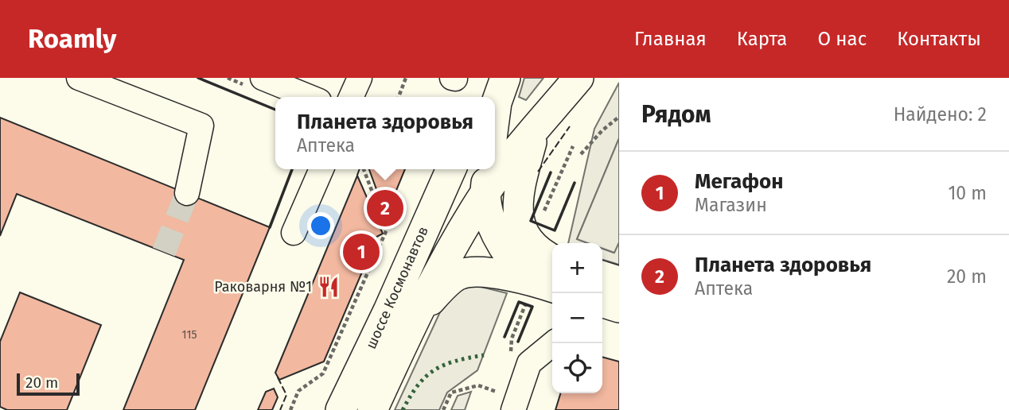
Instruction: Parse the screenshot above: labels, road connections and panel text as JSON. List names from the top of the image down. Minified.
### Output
{"streets":{"main road":["шоссе Космонавтов"]},"places":{"restaurant":["Раковарня №1"]},"house_numbers":["115"],"scale_bar":"20 m","page":{"header":"Roamly","nav":["Главная","Карта","О нас","Контакты"],"heading":["Рядом","Найдено: 2"],"popup":["Планета здоровья","Аптека"],"list":[{"mark":"1","name":"Мегафон","note":"Магазин","value":"10 m"},{"mark":"2","name":"Планета здоровья","note":"Аптека","value":"20 m"}],"pins":["2","1"],"map_buttons":["+","−"],"scale":"20 m"}}
